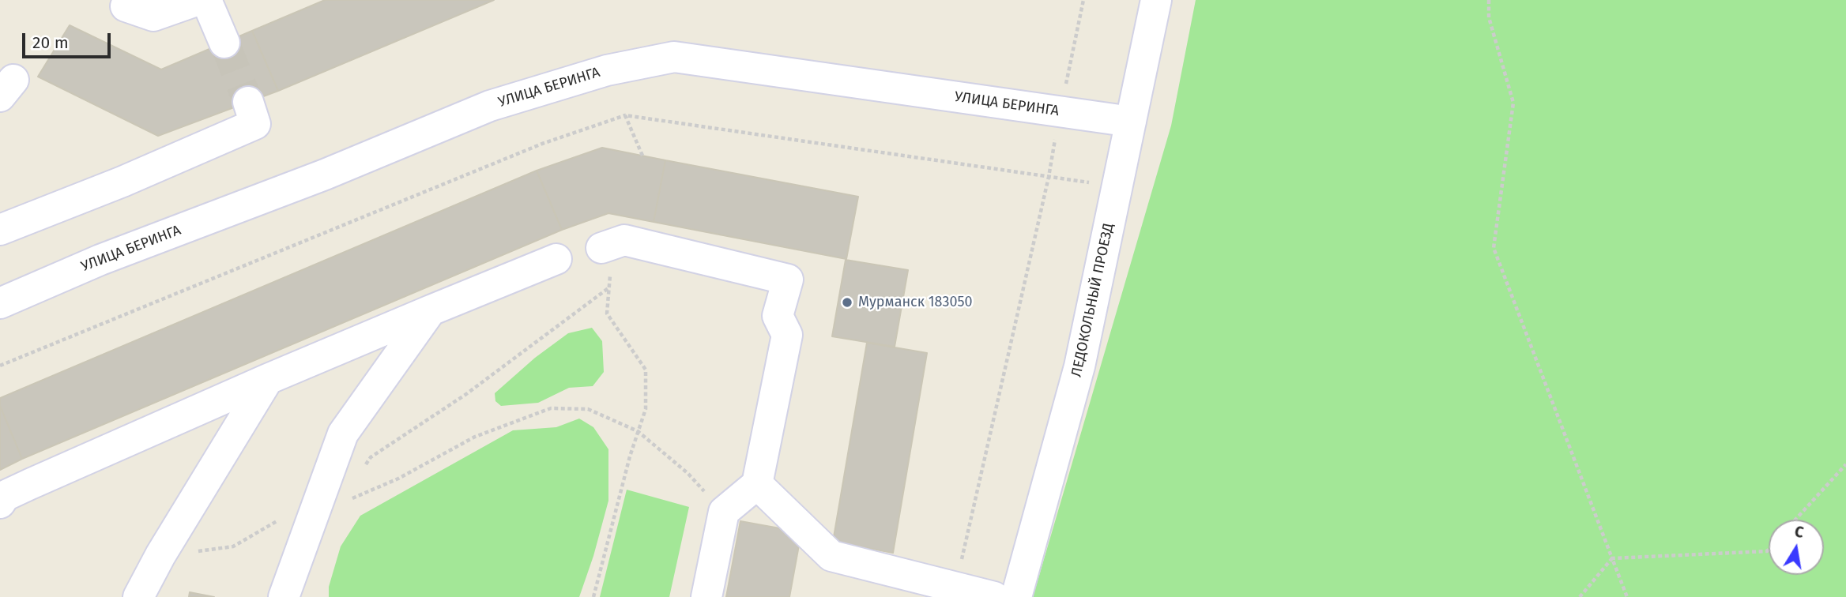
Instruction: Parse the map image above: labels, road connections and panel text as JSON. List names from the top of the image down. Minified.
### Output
{"streets":{"street":["УЛИЦА БЕРИНГА","ЛЕДОКОЛЬНЫЙ ПРОЕЗД"]},"crossings":[["УЛИЦА БЕРИНГА","ЛЕДОКОЛЬНЫЙ ПРОЕЗД"]],"places":["Мурманск 183050"],"scale_bar":"20 m","north":"top"}
